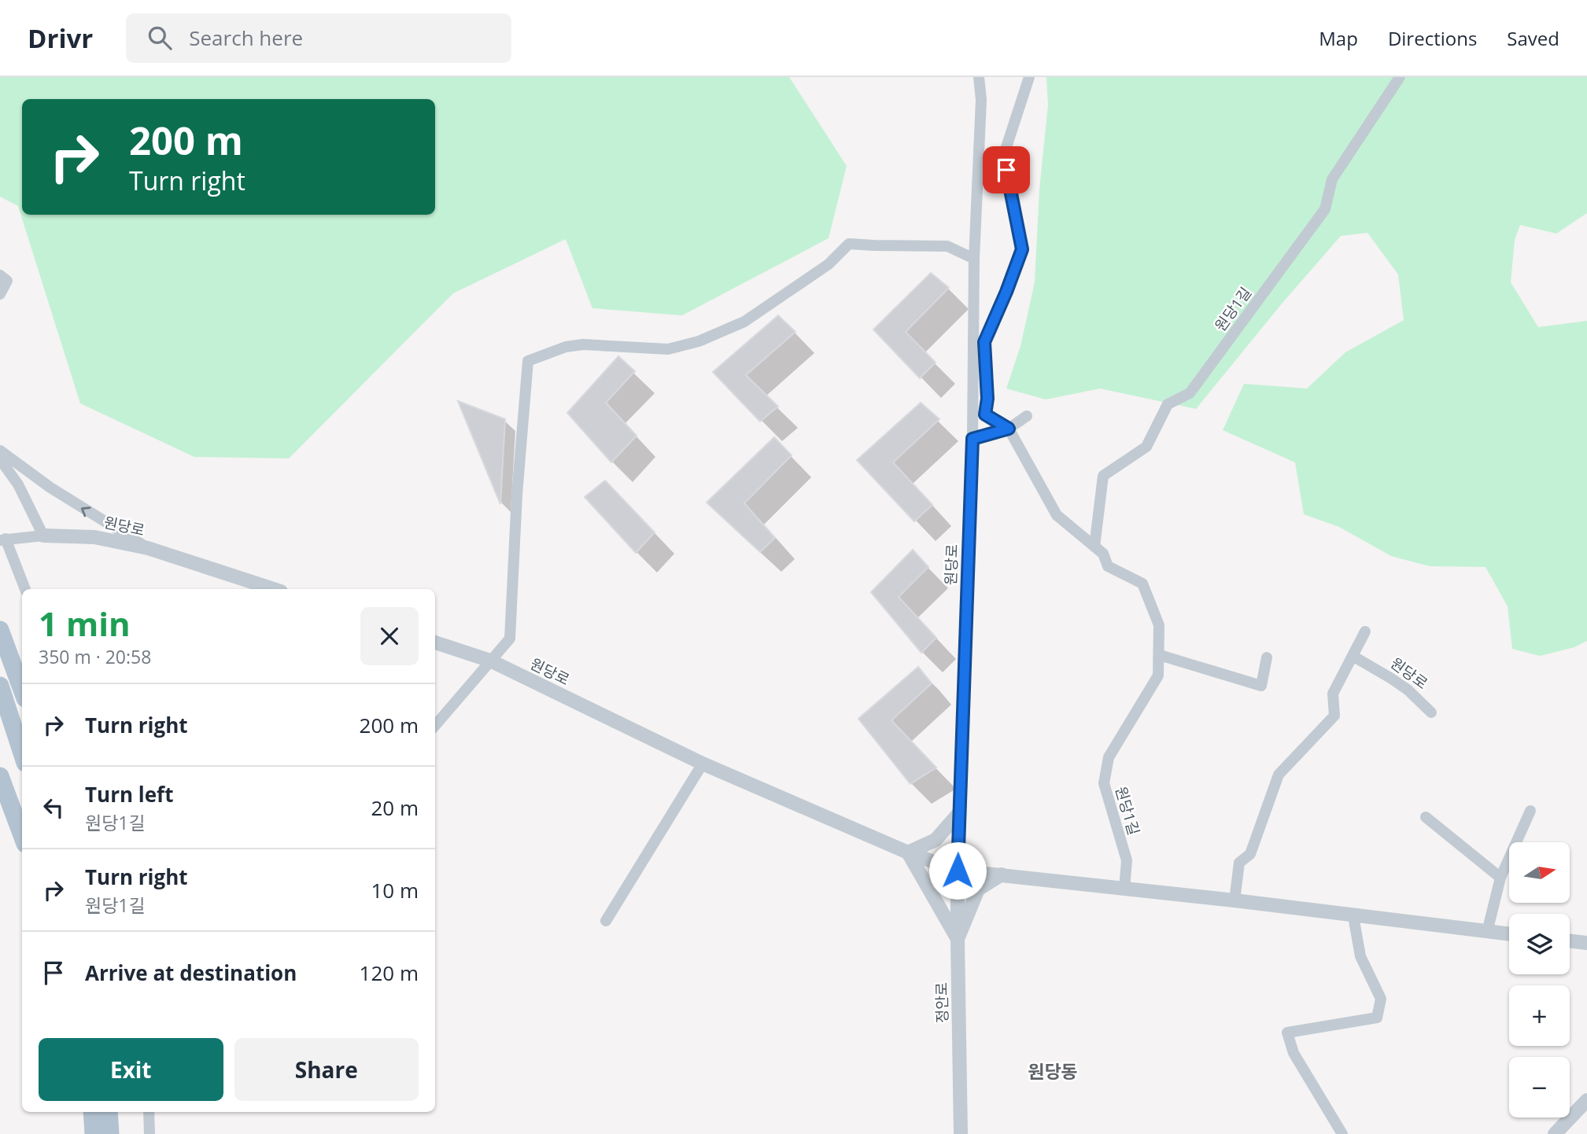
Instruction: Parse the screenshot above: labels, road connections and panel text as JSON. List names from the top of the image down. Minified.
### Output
{"streets":{"street":["원당1길","원당로","정안로"]},"crossings":[["원당1길","원당로"],["원당로","정안로"]],"districts":["원당동"],"north":"right","page":{"header":"Drivr","search":"Search here","nav":["Map","Directions","Saved"],"turn":["200 m","Turn right"],"heading":["1 min","350 m · 20:58"],"list":[{"name":"Turn right","value":"200 m"},{"name":"Turn left","note":"원당1길","value":"20 m"},{"name":"Turn right","note":"원당1길","value":"10 m"},{"name":"Arrive at destination","value":"120 m"}],"map_buttons":["+","−"],"buttons":["Exit","Share"]}}
